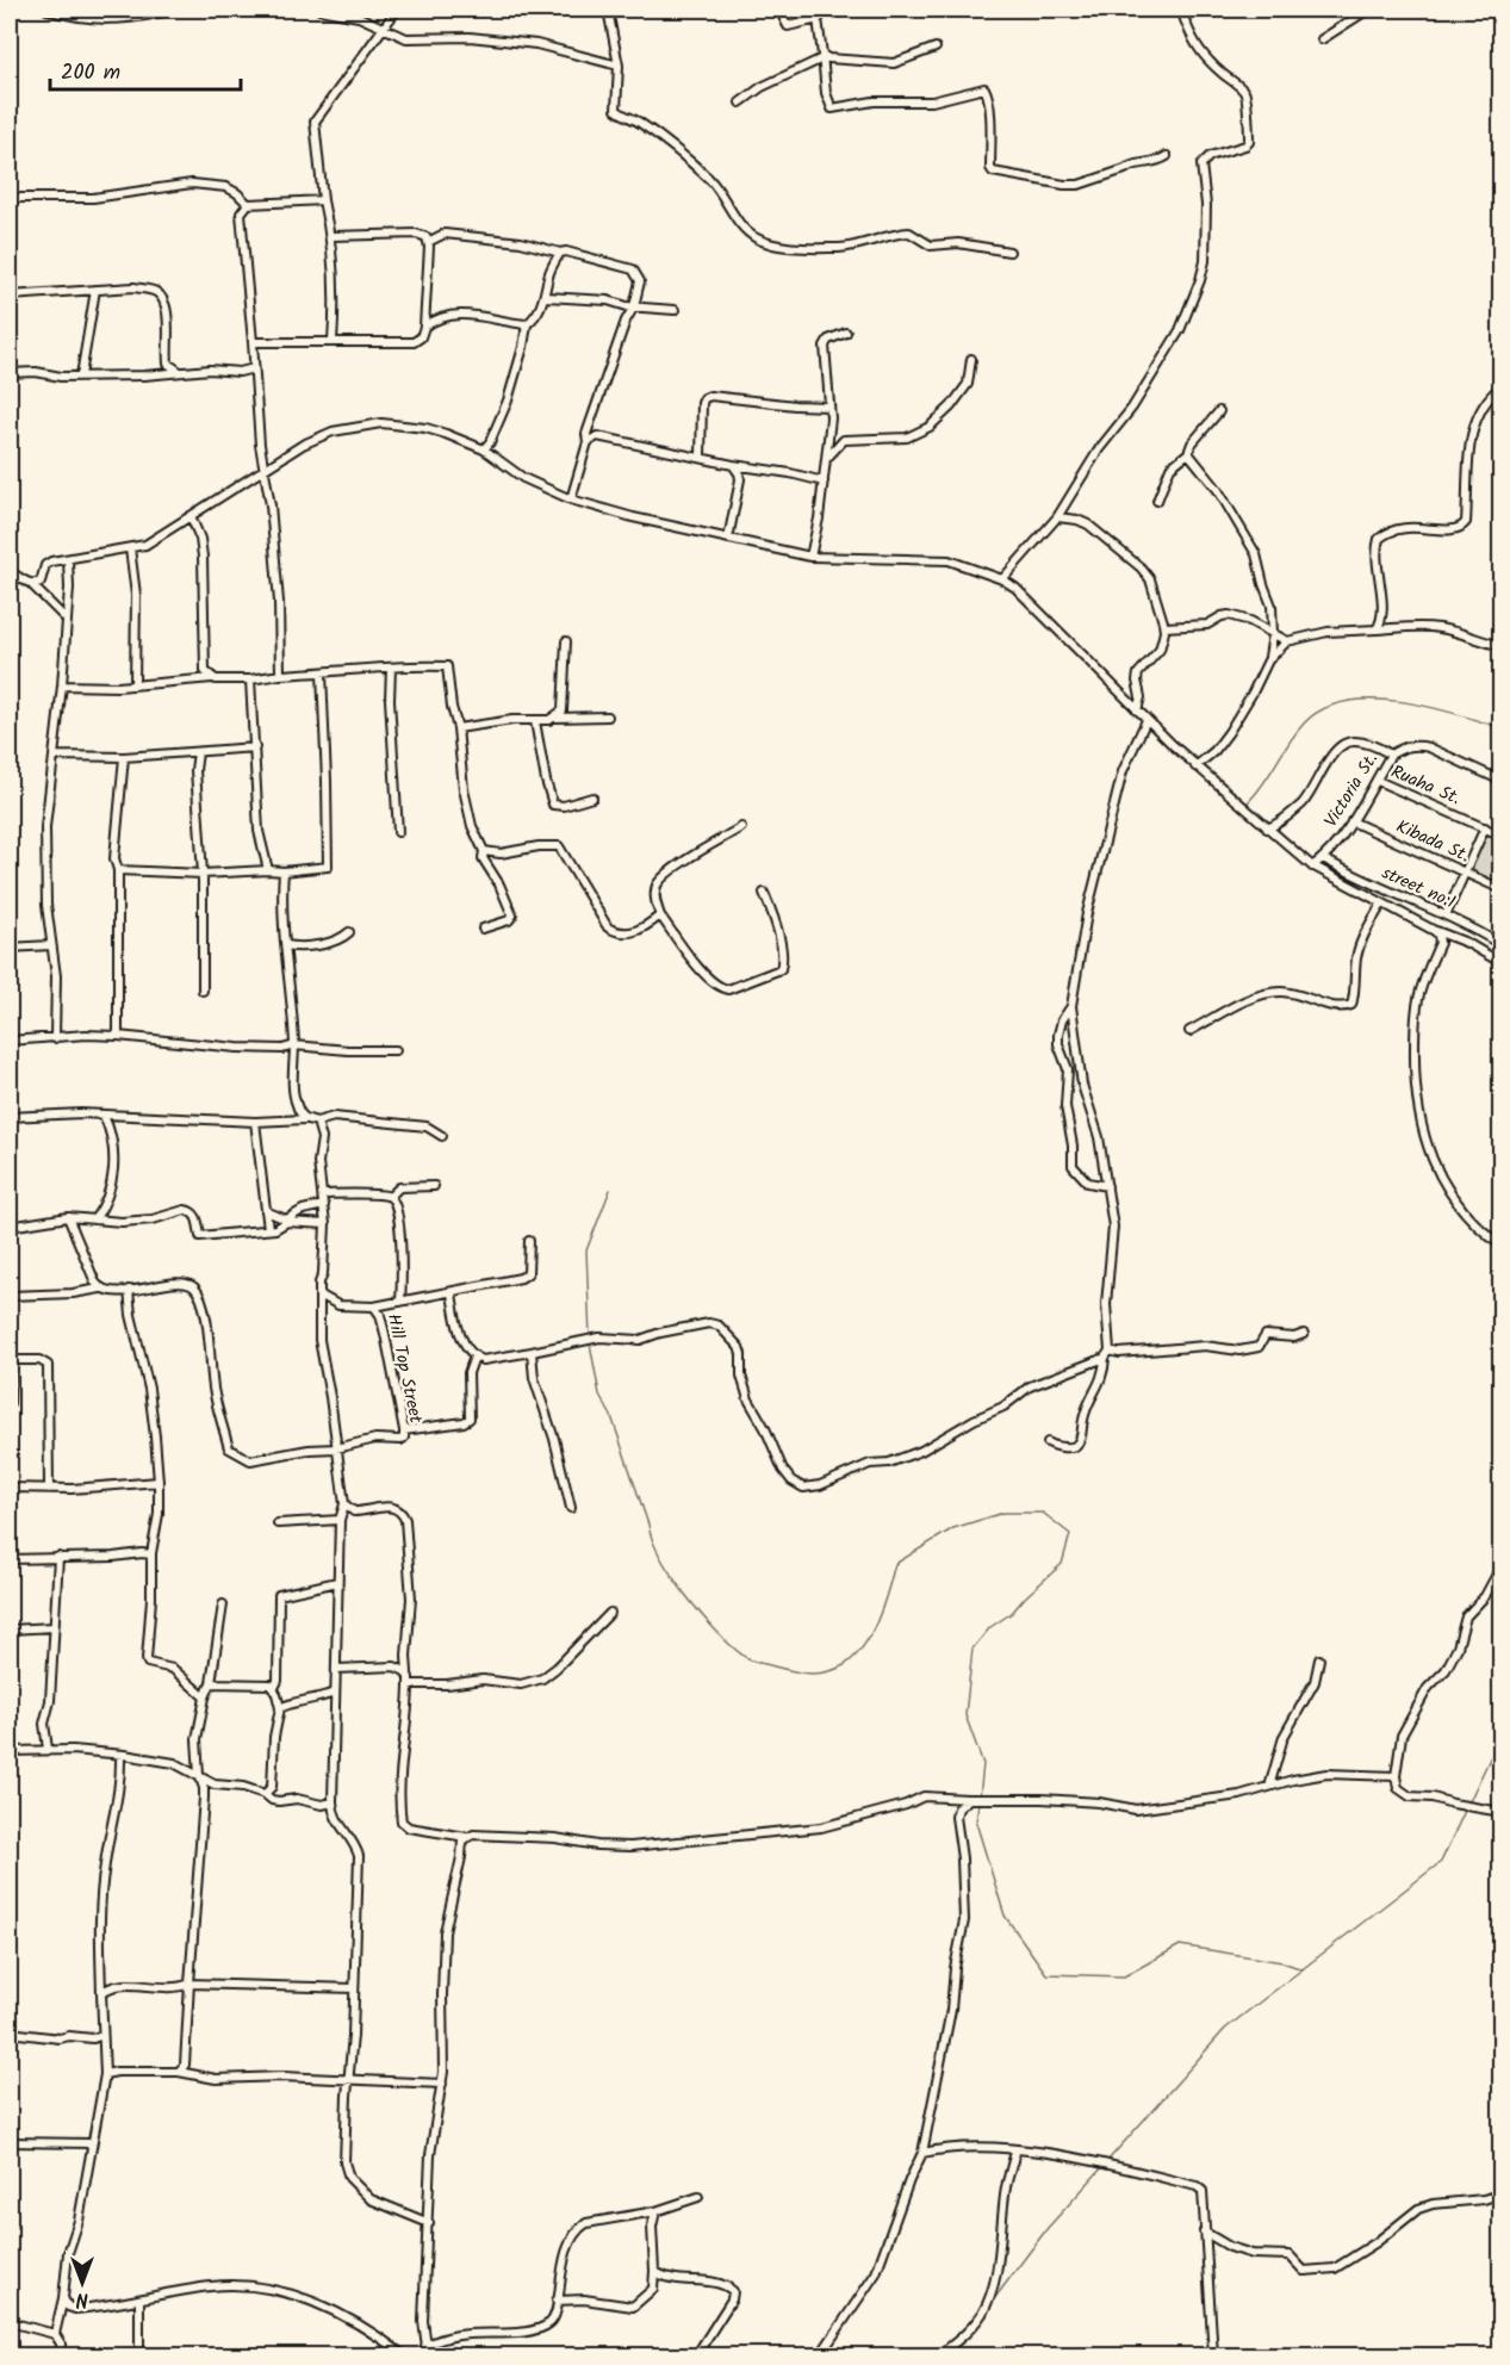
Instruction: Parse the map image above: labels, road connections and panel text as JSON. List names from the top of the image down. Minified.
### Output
{"streets":{"street":["Ruaha St.","Victoria St.","Kibada St.","street no:1","Hill Top Street"]},"crossings":[["Ruaha St.","Victoria St."],["Victoria St.","Kibada St."],["Victoria St.","street no:1"]],"scale_bar":"200 m","north":"bottom"}
